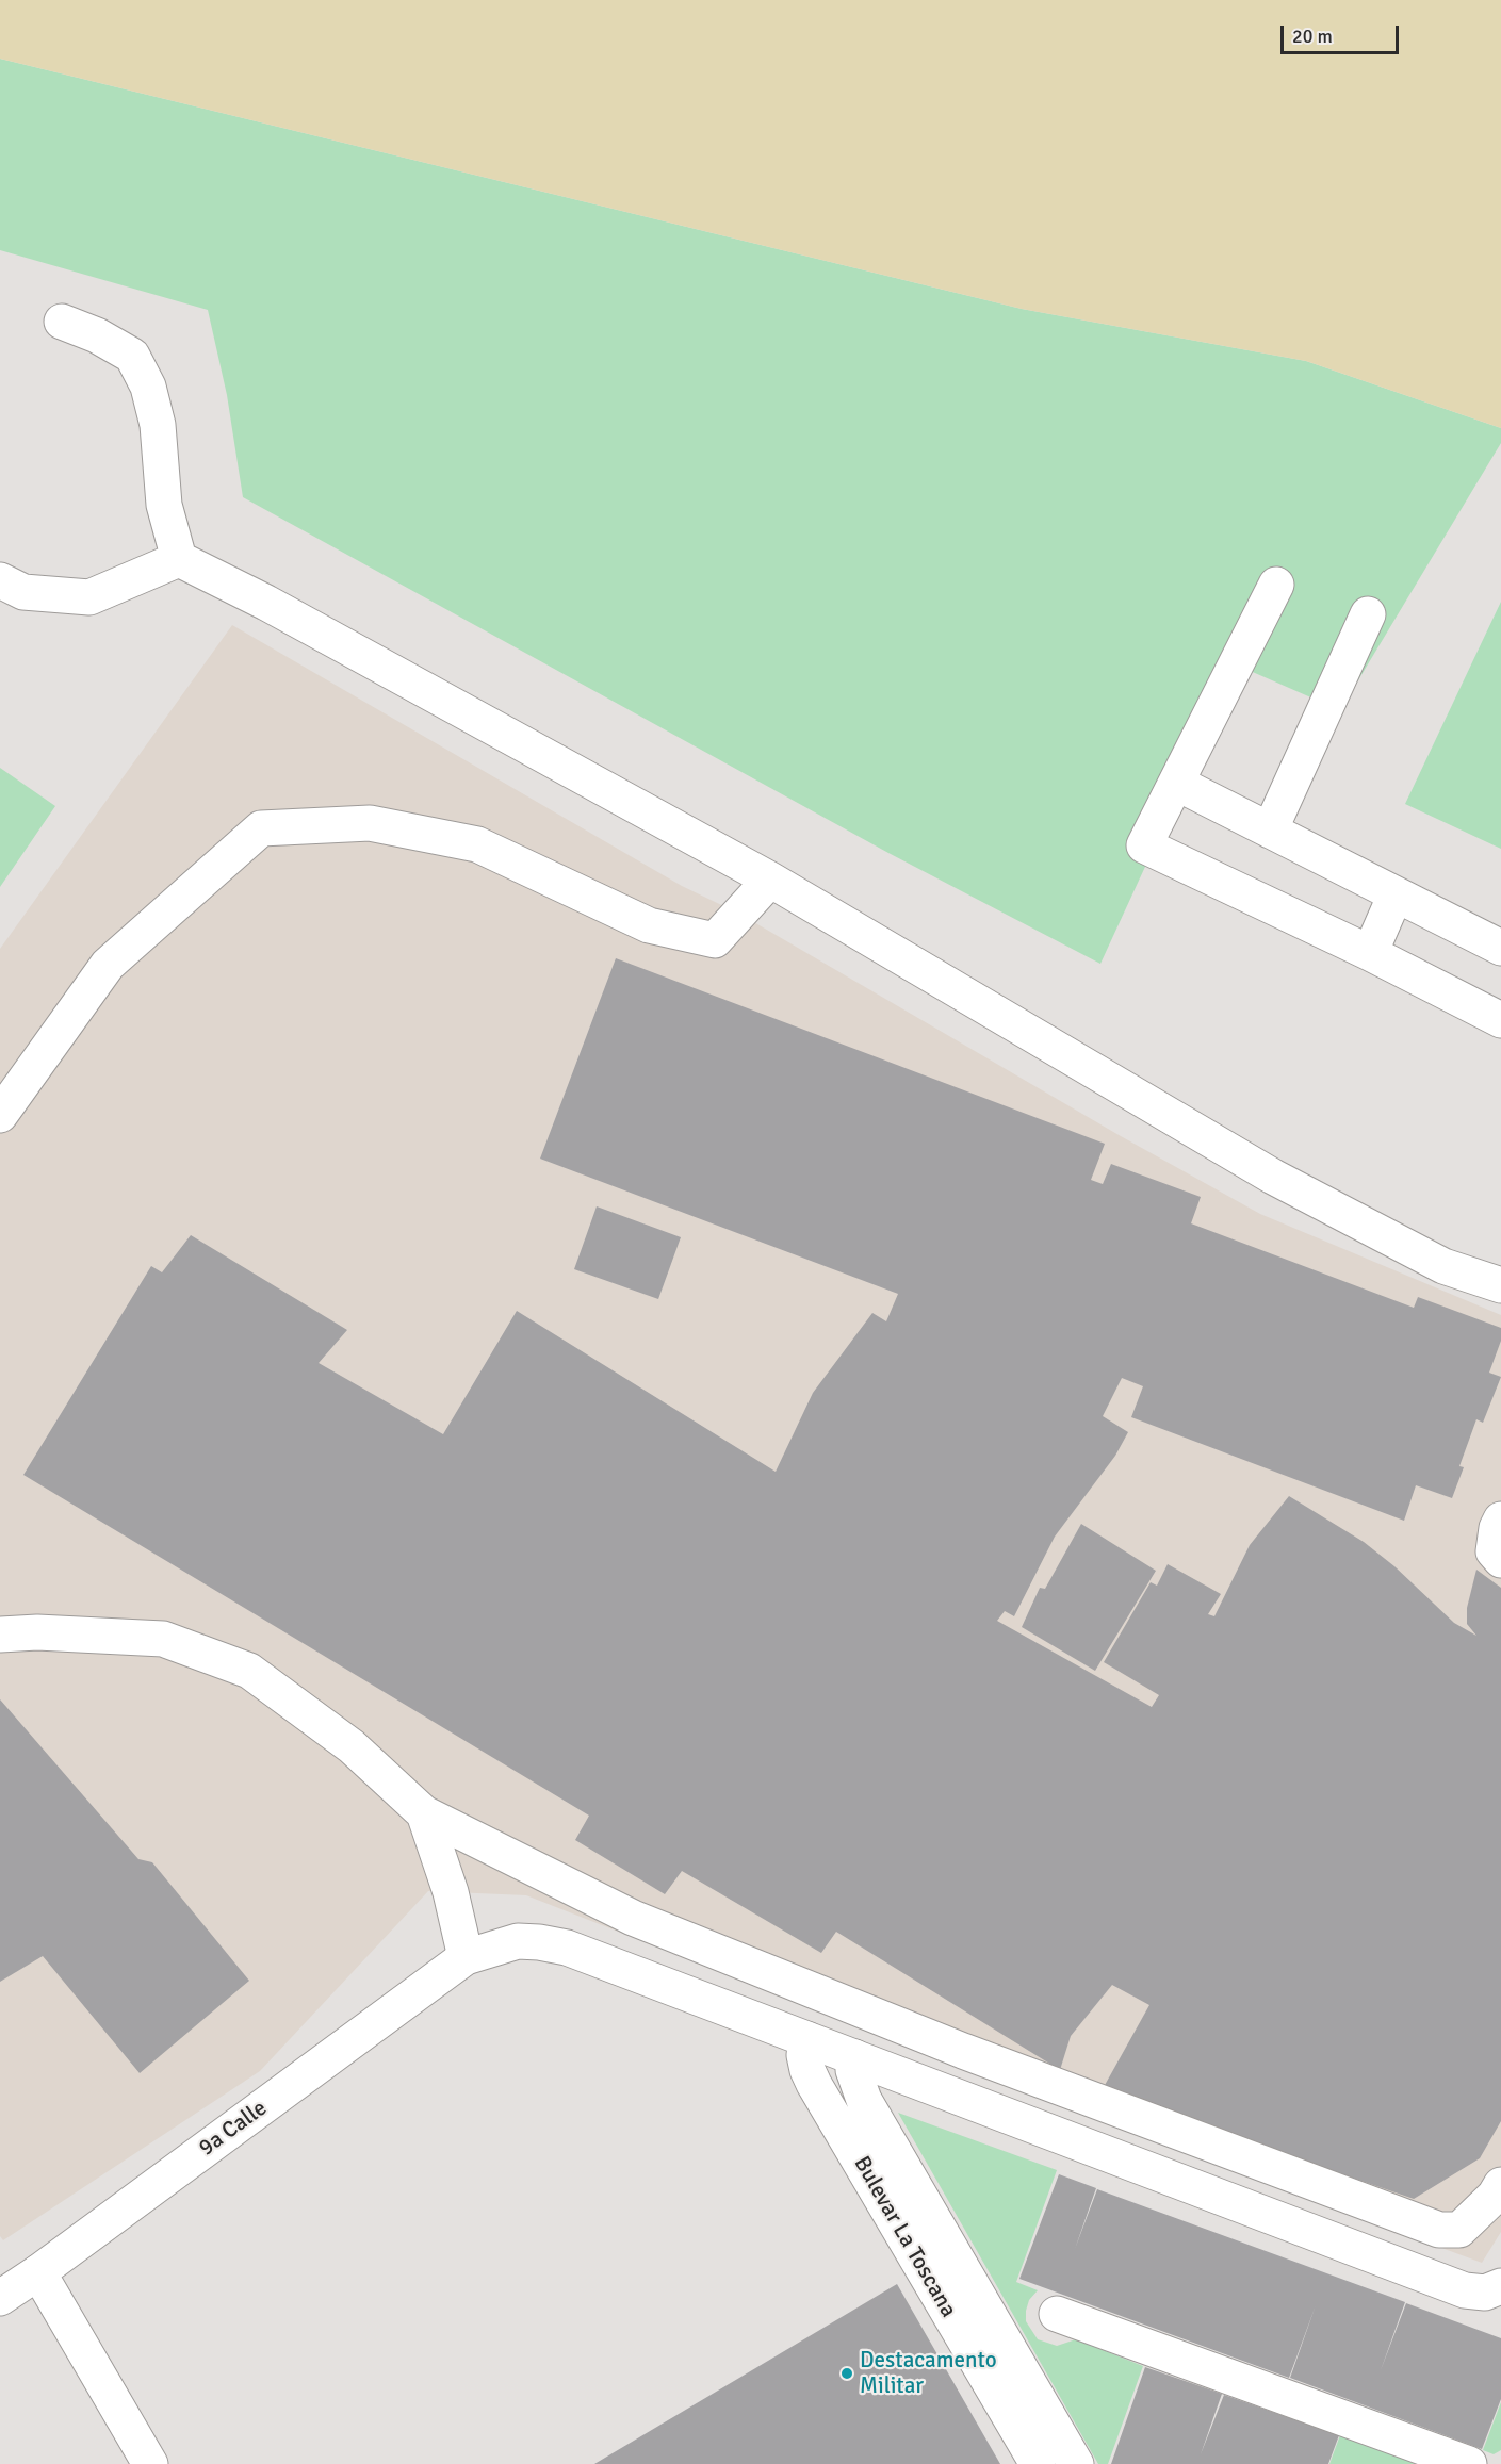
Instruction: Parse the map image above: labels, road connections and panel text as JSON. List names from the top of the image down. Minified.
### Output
{"streets":{"main road":["9a Calle","Bulevar La Toscana"]},"places":["Destacamento Militar"],"scale_bar":"20 m"}
